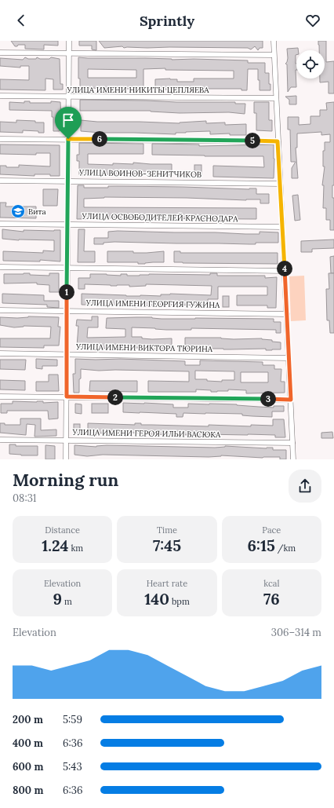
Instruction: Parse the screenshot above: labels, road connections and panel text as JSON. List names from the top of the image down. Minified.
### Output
{"streets":{"street":["УЛИЦА ИМЕНИ НИКИТЫ ЦЕПЛЯЕВА","УЛИЦА ВОИНОВ-ЗЕНИТЧИКОВ","УЛИЦА ОСВОБОДИТЕЛЕЙ КРАСНОДАРА","УЛИЦА ИМЕНИ ГЕОРГИЯ ГУЖИНА","УЛИЦА ИМЕНИ ВИКТОРА ТЮРИНА","УЛИЦА ИМЕНИ ГЕРОЯ ИЛЬИ ВАСЮКА"]},"places":{"school or university":["Вита"]},"page":{"header":"Sprintly","pins":["6","5","4","1","2","3"],"heading":["Morning run","08:31"],"stats":[["Distance","1.24 km"],["Time","7:45"],["Pace","6:15 /km"],["Elevation","9 m"],["Heart rate","140 bpm"],["kcal","76"]],"chart":["Elevation","306–314 m"],"list":[{"name":"200 m","note":"5:59"},{"name":"400 m","note":"6:36"},{"name":"600 m","note":"5:43"},{"name":"800 m","note":"6:36"}]}}
